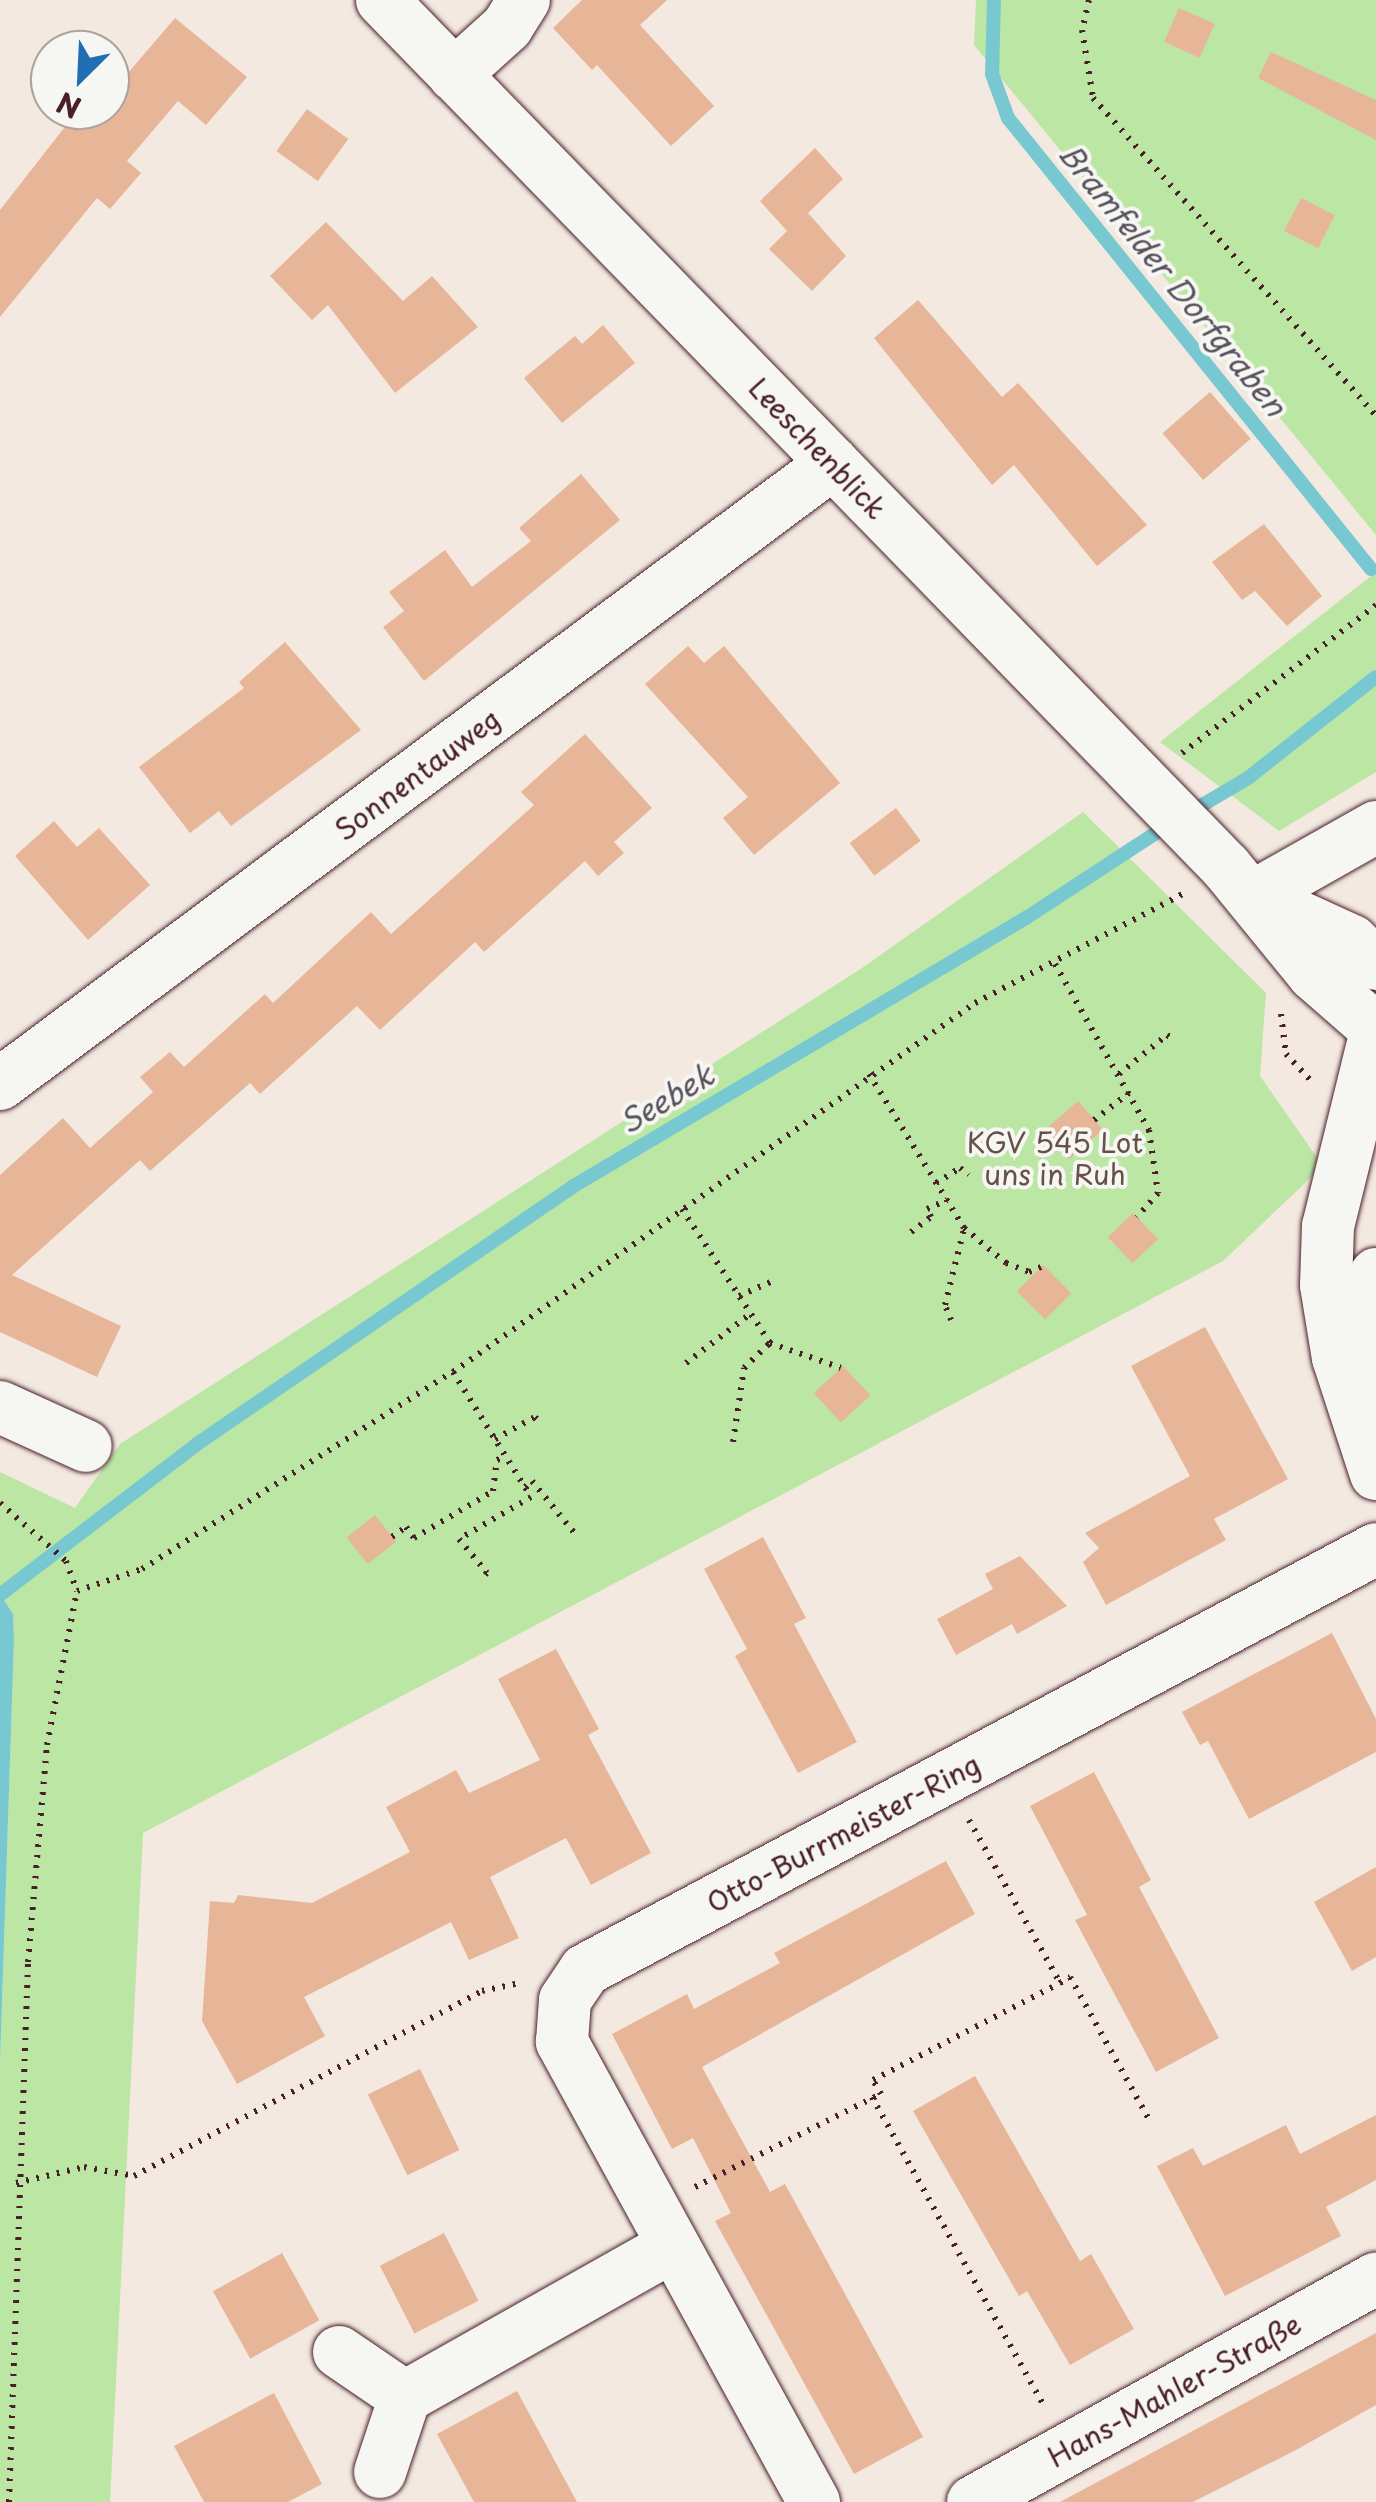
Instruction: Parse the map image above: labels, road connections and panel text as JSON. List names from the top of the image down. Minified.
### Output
{"streets":{"street":["Leeschenblick","Sonnentauweg","Otto-Burrmeister-Ring","Hans-Mahler-Straße"]},"crossings":[["Leeschenblick","Sonnentauweg"]],"water":["Bramfelder Dorfgraben","Seebek"],"parks":["KGV 545 Lot uns in Ruh"],"north":"bottom left"}
